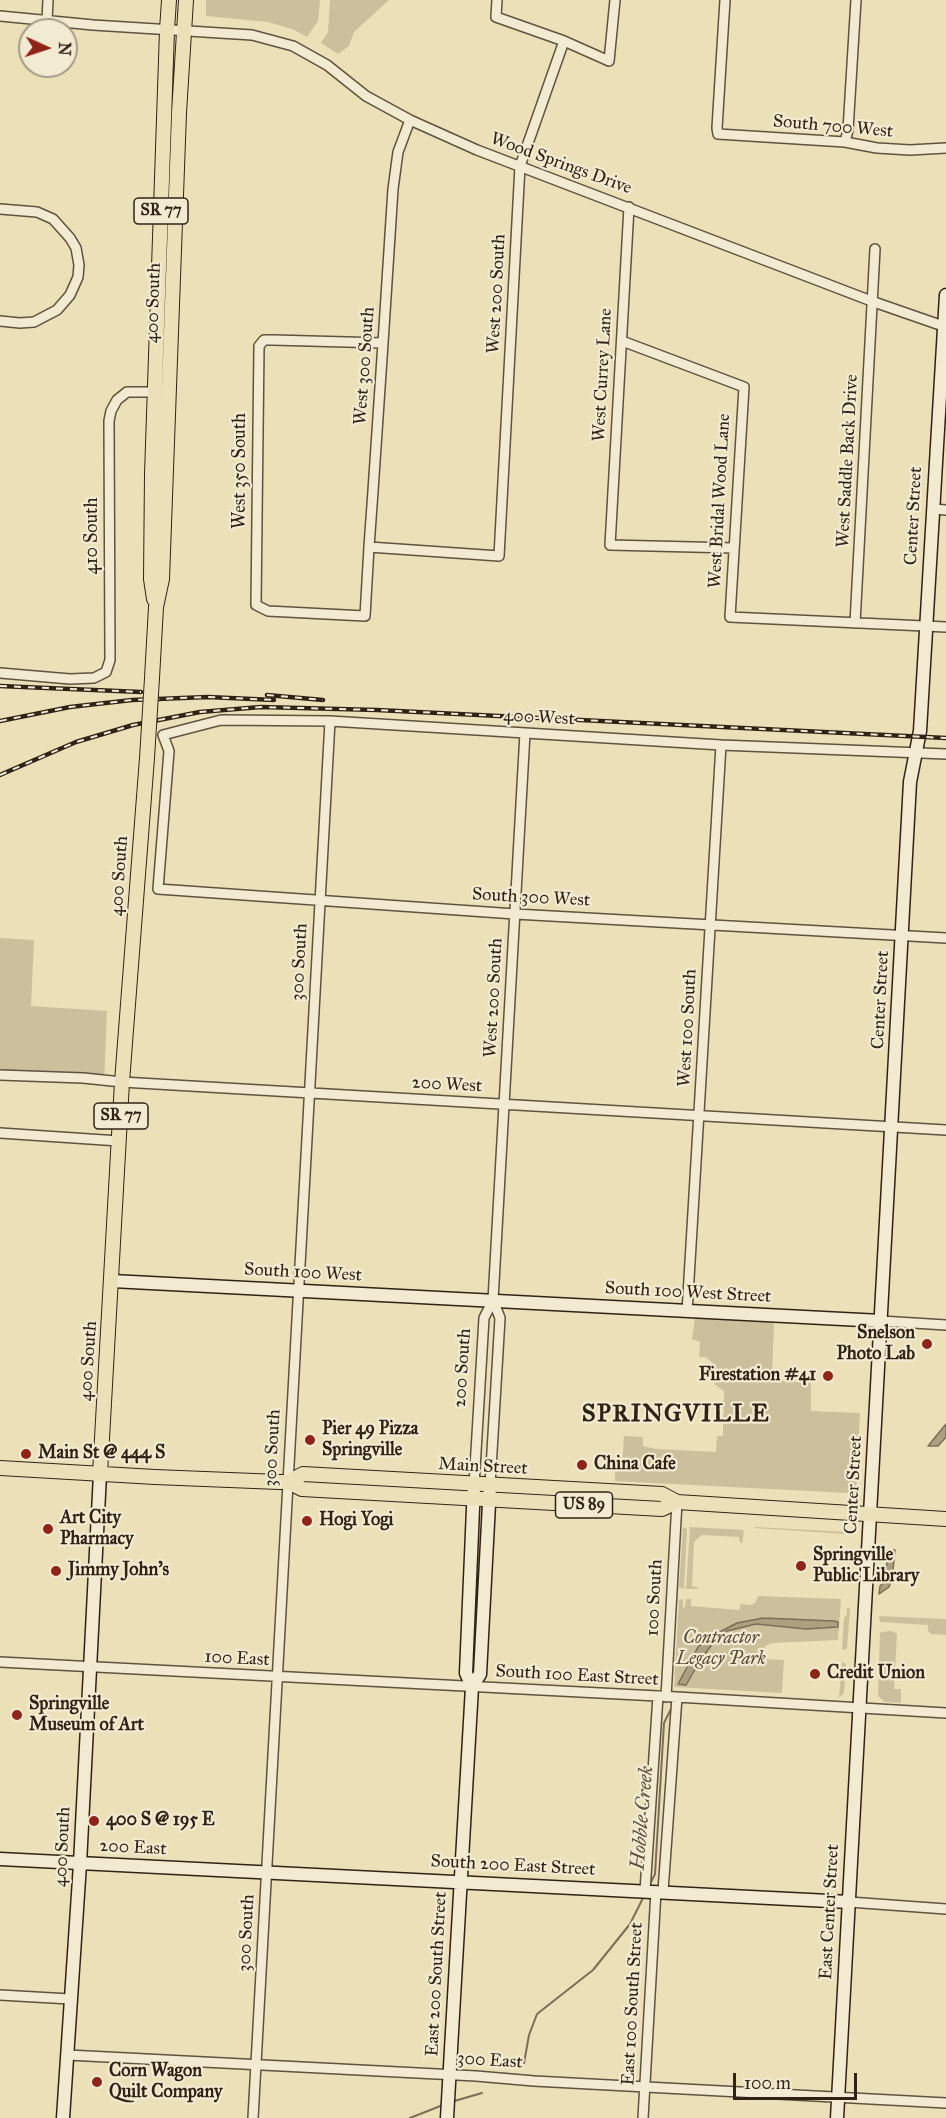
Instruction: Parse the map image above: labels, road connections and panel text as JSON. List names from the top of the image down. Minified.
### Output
{"streets":{"main road":["SR 77","400 South","Main Street","US 89"],"street":["South 700 West","Wood Springs Drive","West 200 South","West 300 South","West Currey Lane","West Saddle Back Drive","West 350 South","West Bridal Wood Lane","Center Street","410 South","400 West","South 300 West","300 South","West 100 South","200 West","South 100 West","South 100 West Street","200 South","100 South","100 East","South 100 East Street","200 East","South 200 East Street","East Center Street","East 200 South Street","East 100 South Street","300 East"]},"crossings":[["Wood Springs Drive","West 200 South"],["Wood Springs Drive","400 South"],["Wood Springs Drive","West 300 South"],["Wood Springs Drive","West Currey Lane"],["Wood Springs Drive","West Saddle Back Drive"],["Wood Springs Drive","Center Street"],["West 200 South","West 300 South"],["West 200 South","400 West"],["West 200 South","South 300 West"],["West 200 South","200 West"],["West 200 South","South 100 West"],["West 200 South","South 100 West Street"],["West 200 South","200 South"],["400 South","410 South"],["400 South","200 West"],["400 South","South 100 West"],["400 South","Main Street"],["400 South","100 East"],["400 South","200 East"],["400 South","300 East"],["West 300 South","West 350 South"],["West Currey Lane","West Bridal Wood Lane"],["West Saddle Back Drive","West Bridal Wood Lane"],["Center Street","400 West"],["Center Street","South 300 West"],["Center Street","200 West"],["Center Street","South 100 West Street"],["Center Street","Main Street"],["Center Street","South 100 East Street"],["Center Street","East Center Street"],["400 West","South 300 West"],["400 West","300 South"],["400 West","West 100 South"],["South 300 West","300 South"],["South 300 West","West 100 South"],["300 South","200 West"],["300 South","South 100 West"],["300 South","Main Street"],["300 South","100 East"],["300 South","South 200 East Street"],["300 South","300 East"],["West 100 South","200 West"],["West 100 South","South 100 West Street"],["South 100 West","South 100 West Street"],["South 100 West","200 South"],["South 100 West Street","200 South"],["200 South","Main Street"],["200 South","100 East"],["200 South","South 100 East Street"],["200 South","East 200 South Street"],["Main Street","100 South"],["100 South","South 100 East Street"],["100 South","East 100 South Street"],["100 East","South 100 East Street"],["100 East","East 200 South Street"],["South 100 East Street","East Center Street"],["South 100 East Street","East 200 South Street"],["South 100 East Street","East 100 South Street"],["200 East","South 200 East Street"],["South 200 East Street","East Center Street"],["South 200 East Street","East 200 South Street"],["South 200 East Street","East 100 South Street"],["East Center Street","300 East"],["East 200 South Street","300 East"],["East 100 South Street","300 East"]],"districts":["SPRINGVILLE"],"water":["Hobble Creek"],"parks":["Contractor Legacy Park"],"places":["Snelson Photo Lab","Firestation #41","Pier 49 Pizza Springville","Main St @ 444 S","China Cafe","Hogi Yogi","Art City Pharmacy","Springville Public Library","Jimmy John's","Credit Union","Springville Museum of Art","400 S @ 195 E","Corn Wagon Quilt Company"],"scale_bar":"100 m","north":"right"}
